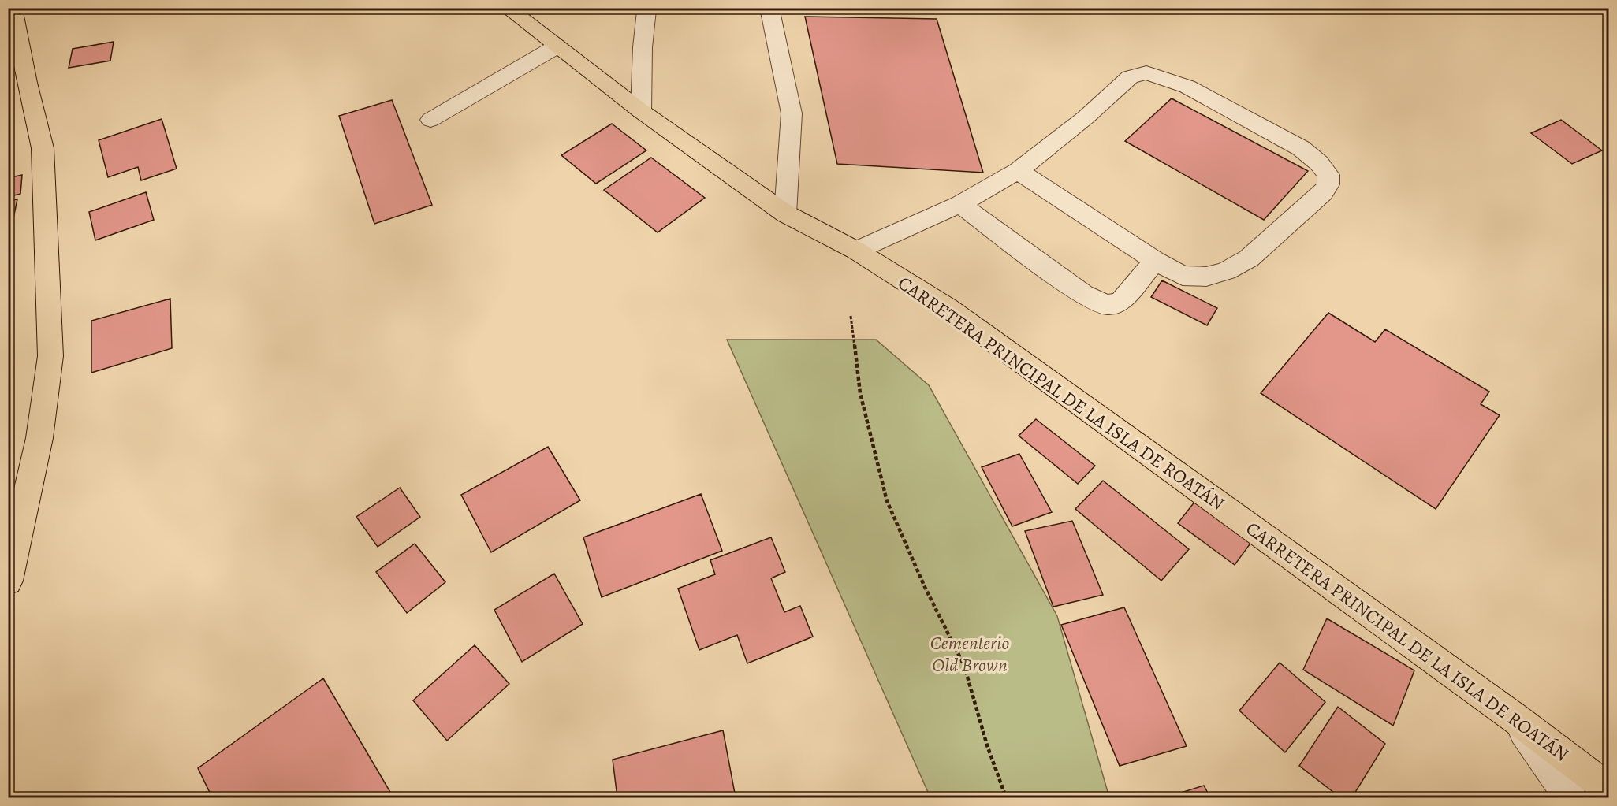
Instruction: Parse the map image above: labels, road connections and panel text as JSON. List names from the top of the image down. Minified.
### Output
{"streets":{"main road":["CARRETERA PRINCIPAL DE LA ISLA DE ROATÁN"]},"parks":["Cementerio Old Brown"]}
